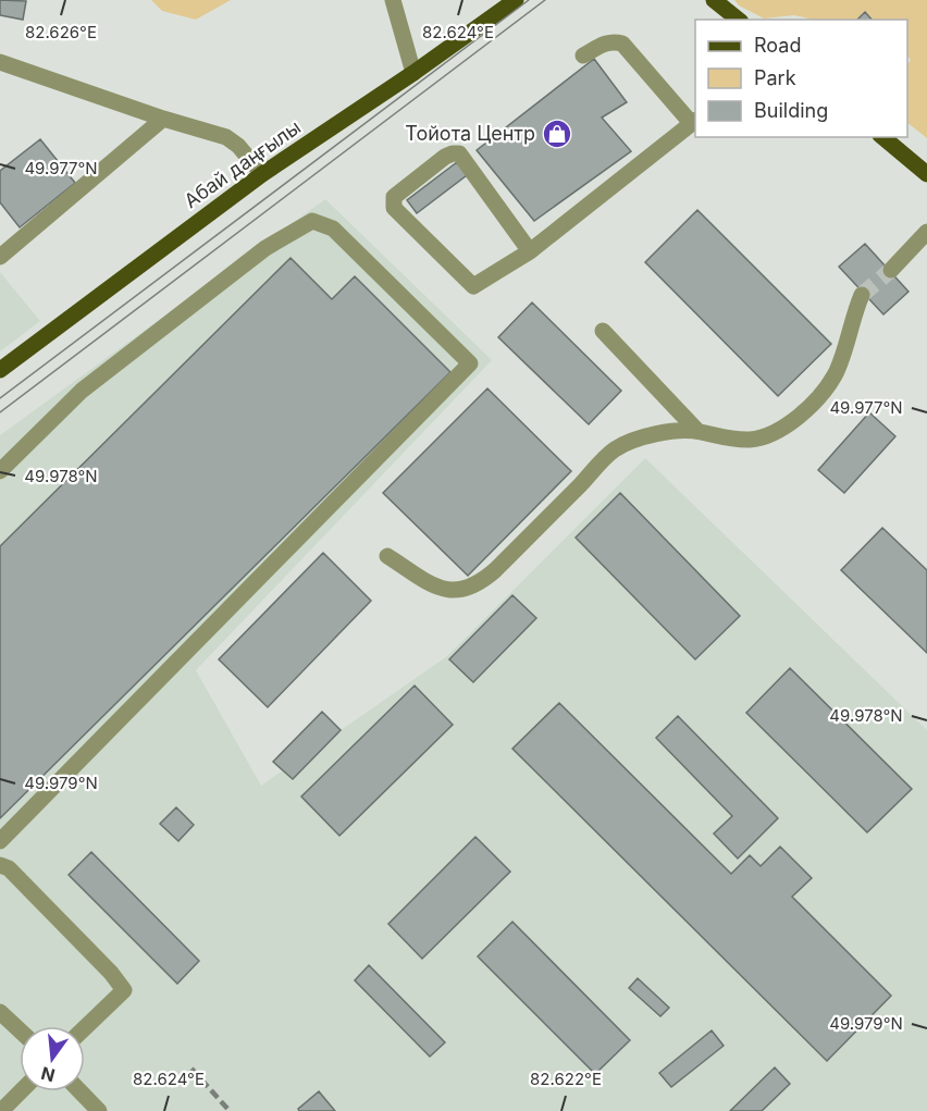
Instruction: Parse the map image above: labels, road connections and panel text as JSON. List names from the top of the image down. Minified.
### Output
{"streets":{"main road":["Абай даңғылы"]},"places":{"shop":["Тойота Центр"]},"legend":["Road","Park","Building"],"north":"bottom","coordinates":["82.626°E","82.624°E","49.977°N","49.978°N","49.979°N","82.622°E"]}
